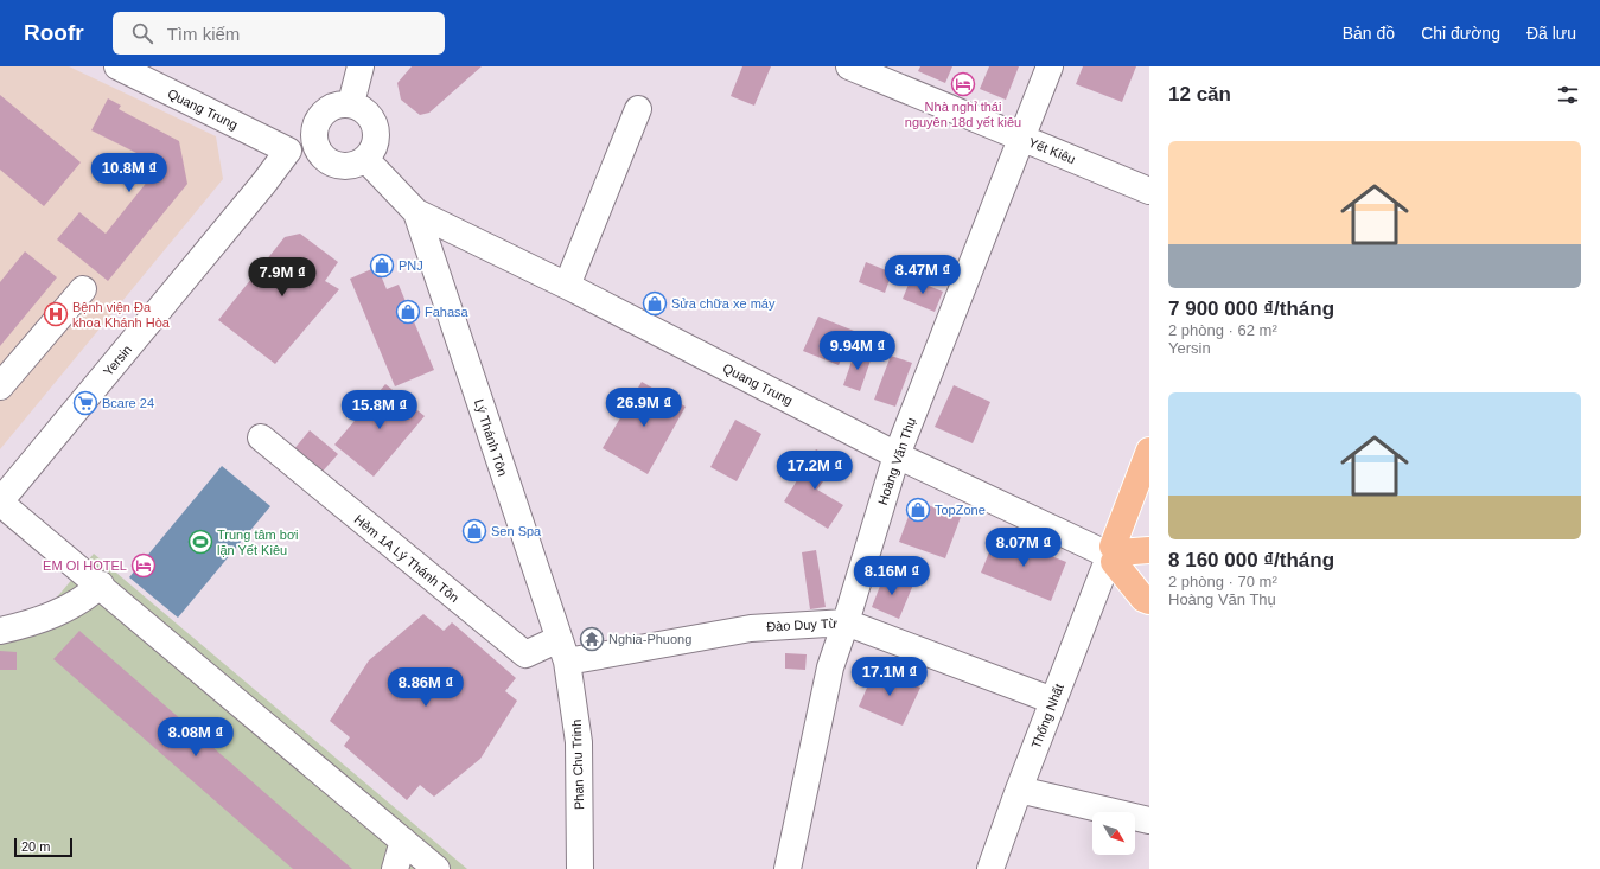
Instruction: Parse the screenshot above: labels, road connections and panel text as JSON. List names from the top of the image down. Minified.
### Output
{"streets":{"main road":["Thống Nhất"],"street":["Quang Trung","Yết Kiêu","Yersin","Lý Thánh Tôn","Hoàng Văn Thụ","Hẻm 1A Lý Thánh Tôn","Đào Duy Từ","Phan Chu Trinh"]},"crossings":[["Quang Trung","Yersin"],["Quang Trung","Lý Thánh Tôn"],["Quang Trung","Hoàng Văn Thụ"],["Quang Trung","Thống Nhất"],["Yết Kiêu","Hoàng Văn Thụ"],["Lý Thánh Tôn","Hẻm 1A Lý Thánh Tôn"],["Lý Thánh Tôn","Đào Duy Từ"],["Lý Thánh Tôn","Phan Chu Trinh"],["Hoàng Văn Thụ","Đào Duy Từ"],["Hẻm 1A Lý Thánh Tôn","Đào Duy Từ"],["Hẻm 1A Lý Thánh Tôn","Phan Chu Trinh"],["Đào Duy Từ","Thống Nhất"],["Đào Duy Từ","Phan Chu Trinh"]],"places":{"hotel":["Nhà nghỉ thái nguyên 18d yết kiêu","EM OI HOTEL"],"shop":["PNJ","Sửa chữa xe máy","Fahasa","TopZone","Sen Spa"],"hospital":["Bệnh viện Đa khoa Khánh Hòa"],"supermarket":["Bcare 24"],"sports":["Trung tâm bơi lặn Yết Kiêu"],"temple":["Nghia-Phuong"]},"scale_bar":"20 m","north":"bottom right","page":{"header":"Roofr","search":"Tìm kiếm","nav":["Bản đồ","Chỉ đường","Đã lưu"],"heading":"12 căn","list":[{"name":"7 900 000 ₫/tháng","note":"2 phòng · 62 m² · Yersin"},{"name":"8 160 000 ₫/tháng","note":"2 phòng · 70 m² · Hoàng Văn Thụ"}],"price":["10.8M ₫","8.47M ₫","7.9M ₫","9.94M ₫","26.9M ₫","15.8M ₫","17.2M ₫","8.07M ₫","8.16M ₫","17.1M ₫","8.86M ₫","8.08M ₫"],"scale":"20 m"}}
